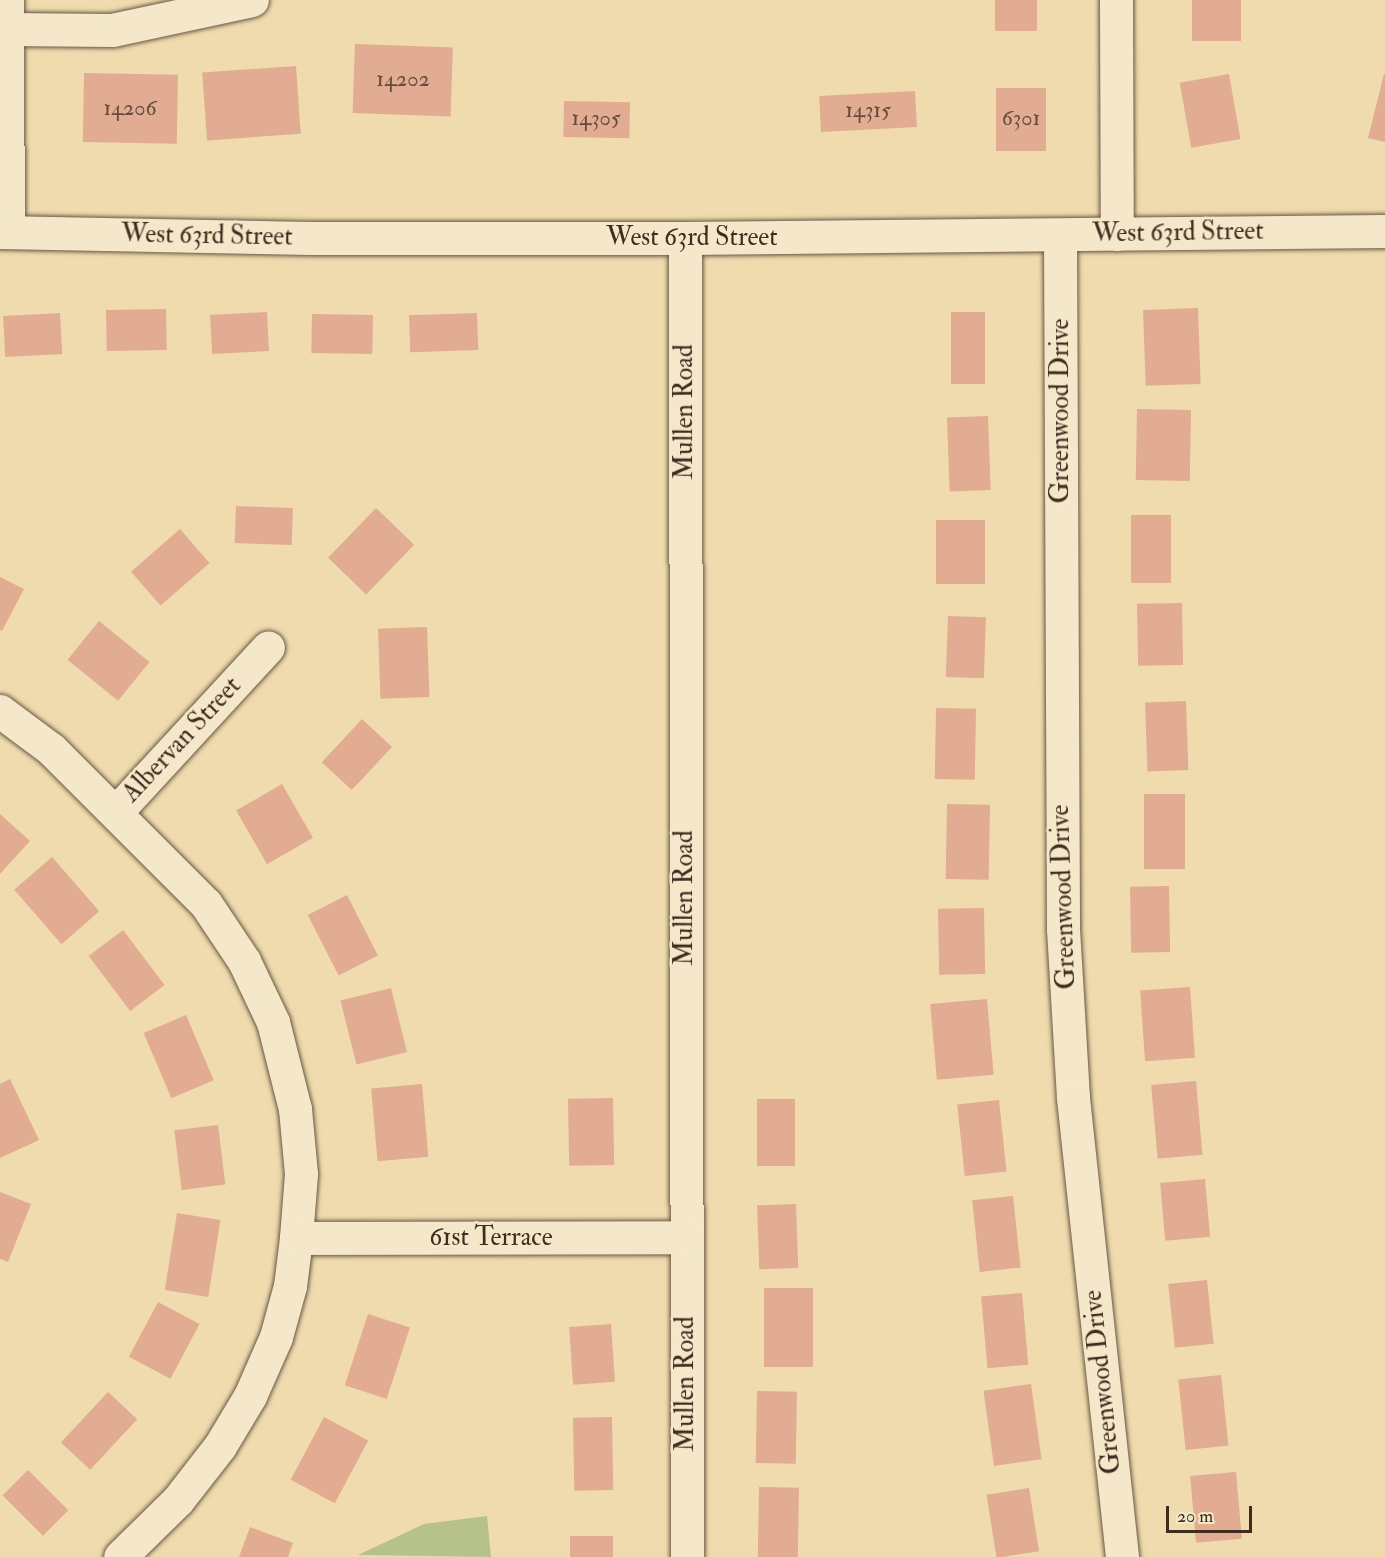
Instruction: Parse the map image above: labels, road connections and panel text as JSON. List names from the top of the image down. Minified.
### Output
{"streets":{"street":["West 63rd Street","Greenwood Drive","Mullen Road","Albervan Street","61st Terrace"]},"crossings":[["West 63rd Street","Greenwood Drive"],["West 63rd Street","Mullen Road"],["Mullen Road","61st Terrace"],["Albervan Street","61st Terrace"]],"house_numbers":["14202","14206","14315","14305","6301"],"scale_bar":"20 m"}
